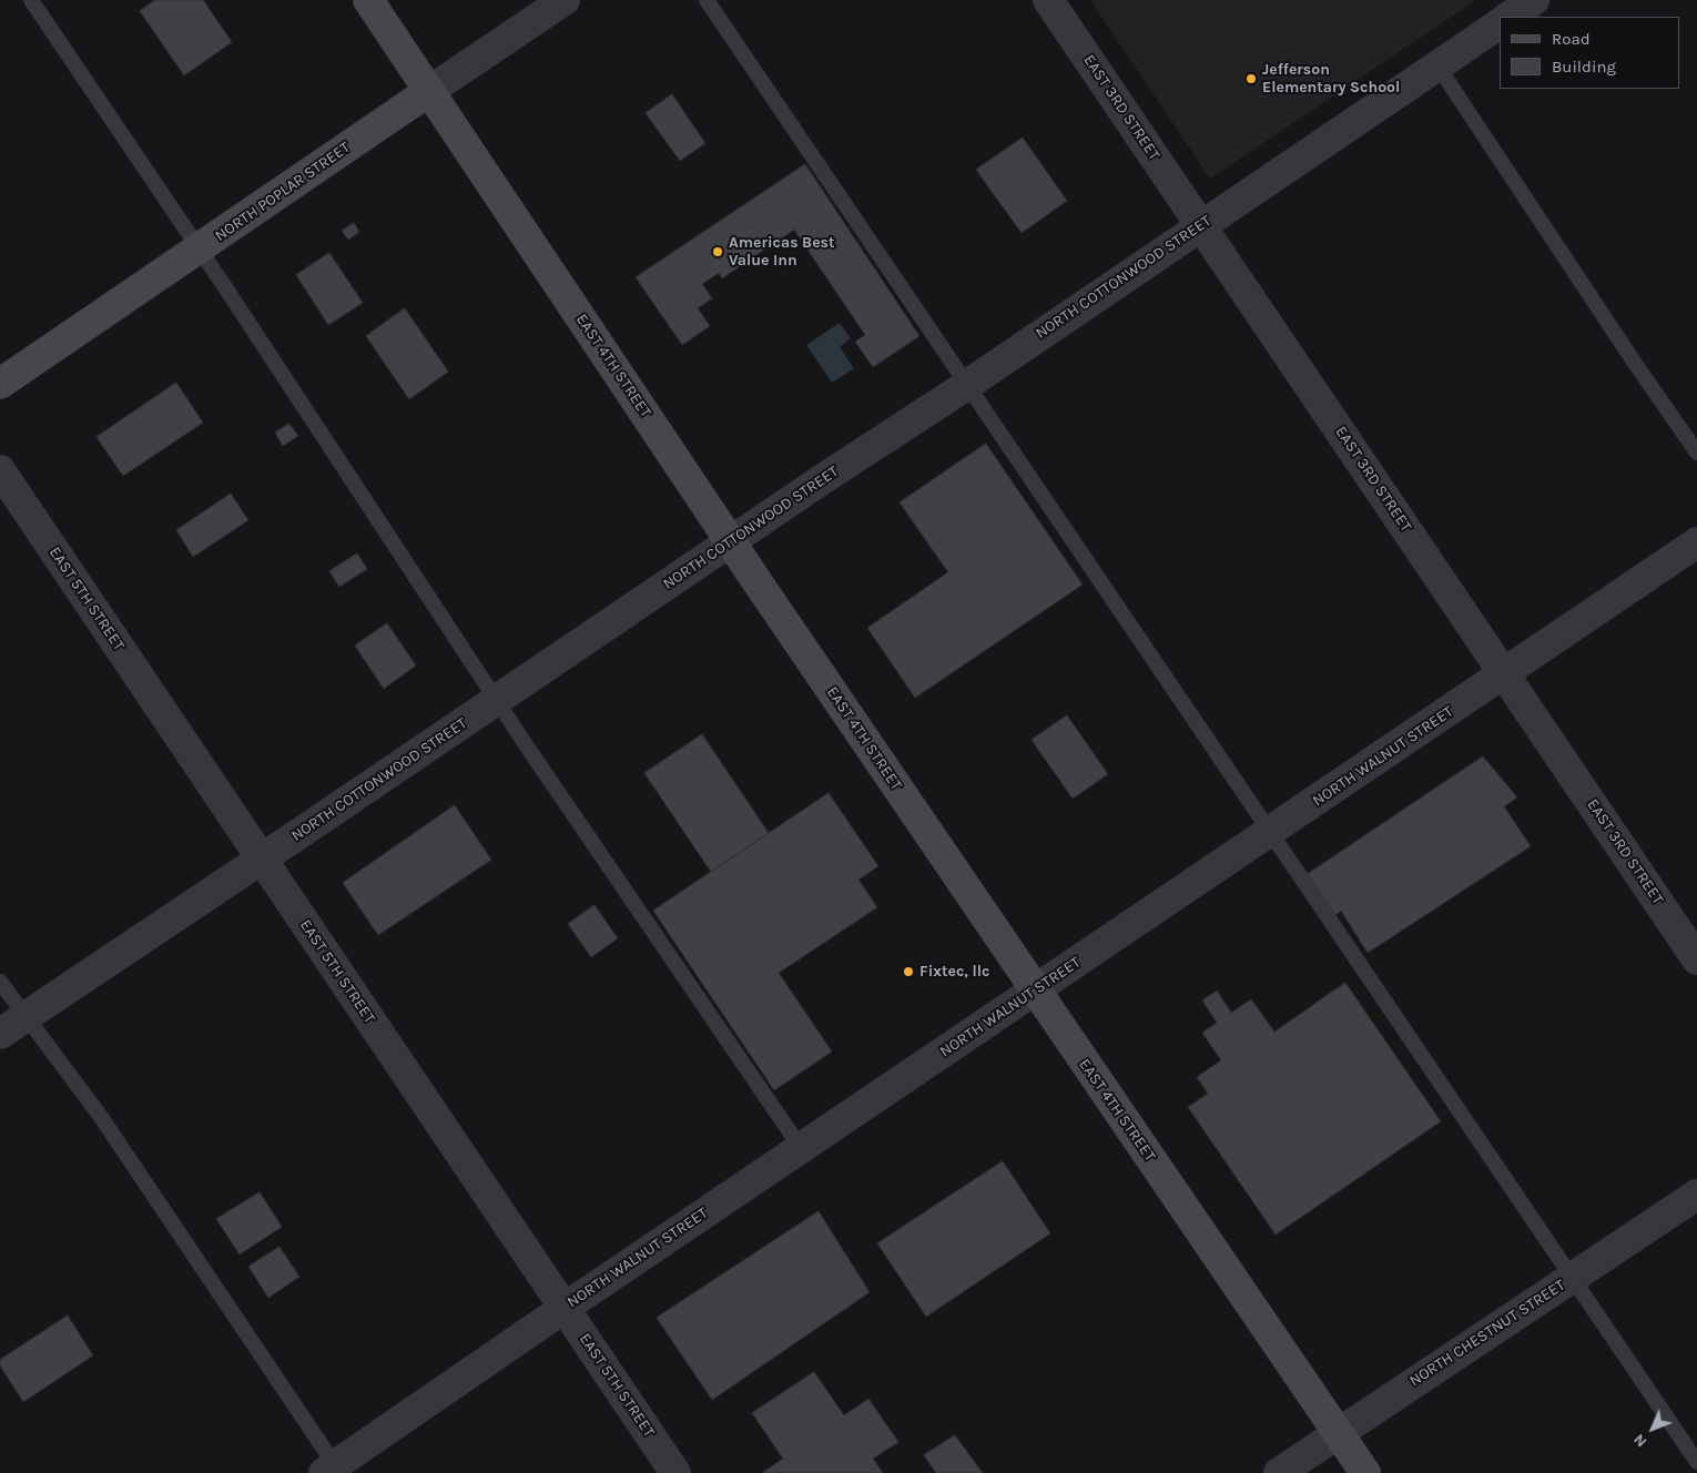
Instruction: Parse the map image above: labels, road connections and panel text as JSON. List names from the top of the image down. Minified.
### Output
{"streets":{"main road":["NORTH POPLAR STREET","EAST 4TH STREET"],"street":["EAST 3RD STREET","NORTH COTTONWOOD STREET","EAST 5TH STREET","NORTH WALNUT STREET","NORTH CHESTNUT STREET"]},"crossings":[["EAST 3RD STREET","NORTH COTTONWOOD STREET"],["EAST 3RD STREET","NORTH WALNUT STREET"],["NORTH POPLAR STREET","EAST 4TH STREET"],["NORTH COTTONWOOD STREET","EAST 4TH STREET"],["NORTH COTTONWOOD STREET","EAST 5TH STREET"],["EAST 4TH STREET","NORTH WALNUT STREET"],["EAST 4TH STREET","NORTH CHESTNUT STREET"],["EAST 5TH STREET","NORTH WALNUT STREET"]],"places":["Jefferson Elementary School","Americas Best Value Inn","Fixtec, llc"],"legend":["Road","Building"],"north":"bottom left"}
